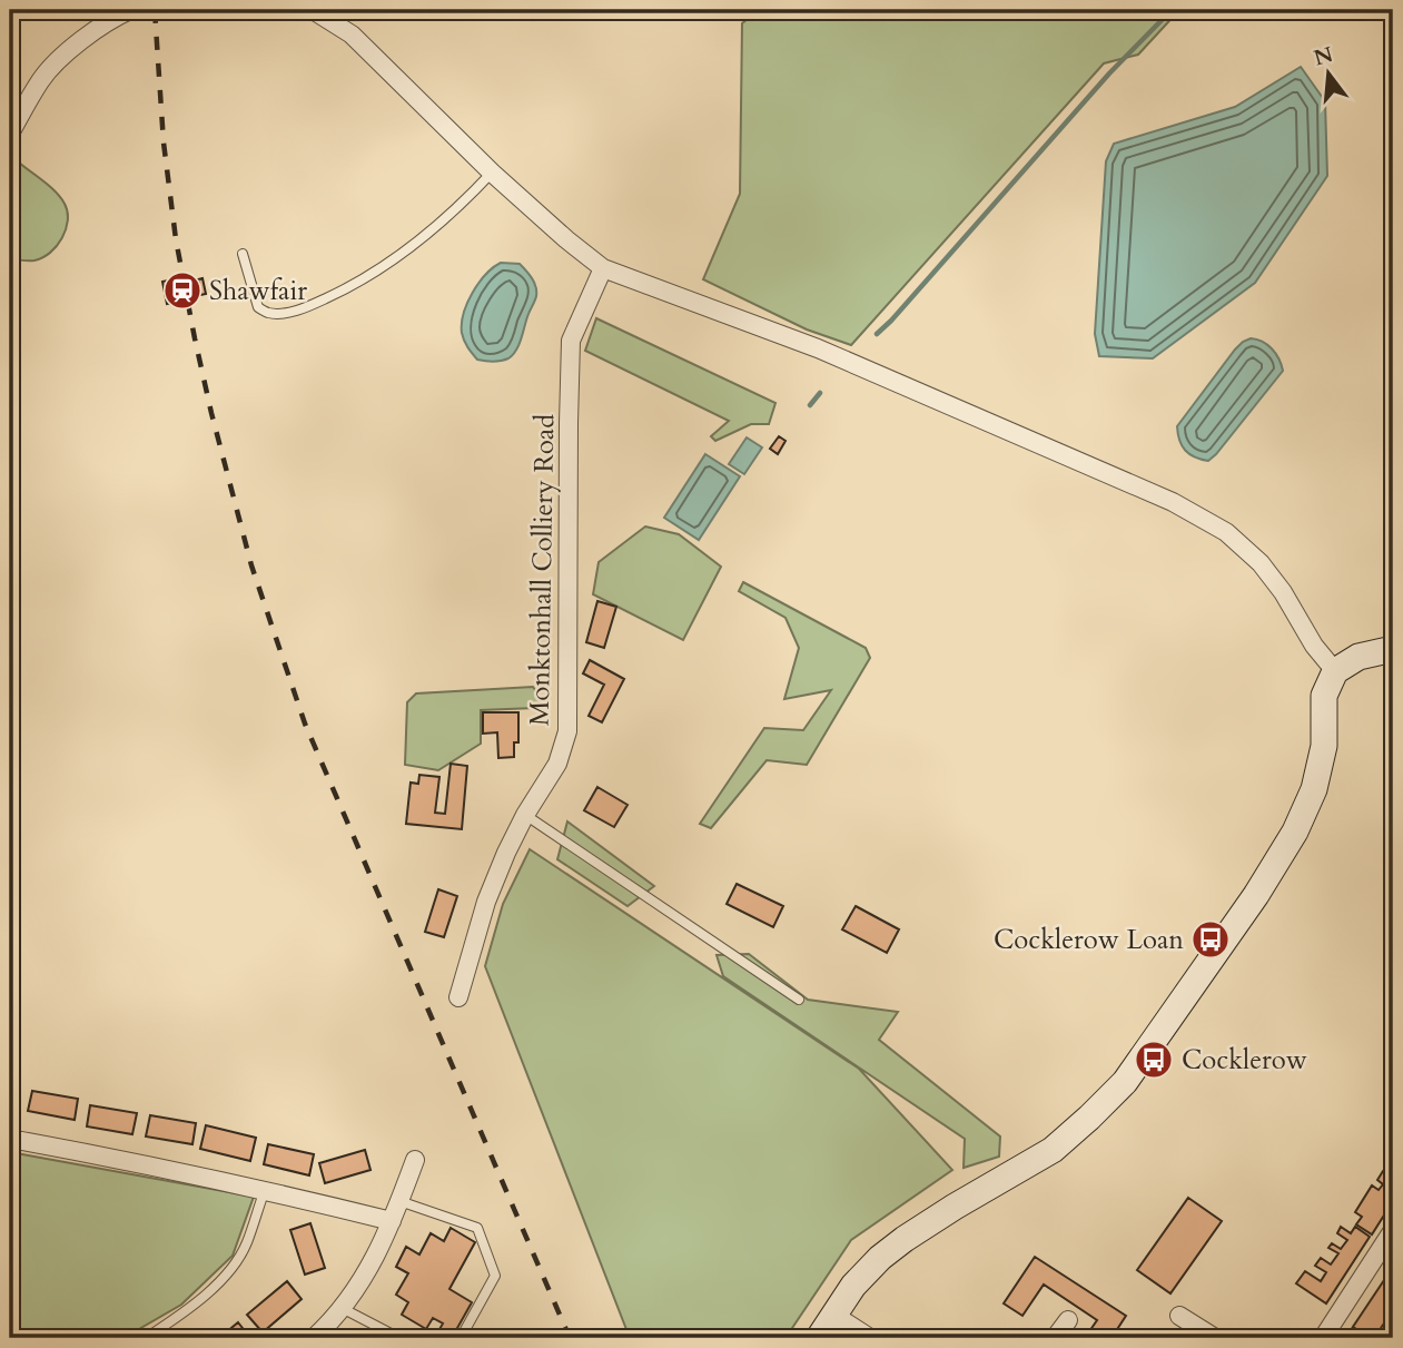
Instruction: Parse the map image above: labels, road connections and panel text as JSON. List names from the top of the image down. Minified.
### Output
{"streets":{"street":["Monktonhall Colliery Road"]},"places":{"station":["Shawfair"],"bus stop":["Cocklerow Loan","Cocklerow"]},"north":"top"}
